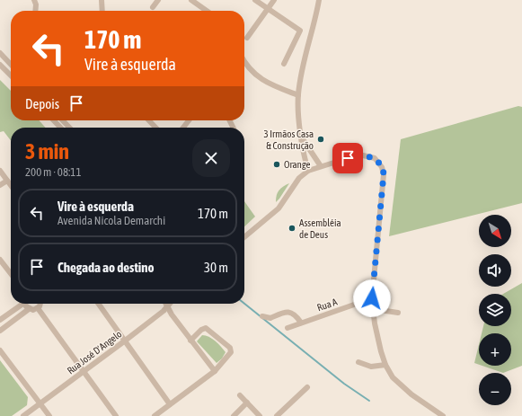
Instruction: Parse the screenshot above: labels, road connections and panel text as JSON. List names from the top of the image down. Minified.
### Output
{"streets":{"street":["Rua A","Rua José D'Angelo"]},"places":["3 Irmãos Casa & Construção","Orange","Assembléia de Deus"],"north":"bottom right","page":{"turn":["170 m","Vire à esquerda"],"then":"Depois","heading":["3 min","200 m · 08:11"],"list":[{"name":"Vire à esquerda","note":"Avenida Nicola Demarchi","value":"170 m"},{"name":"Chegada ao destino","value":"30 m"}],"map_buttons":["+","−"]}}
